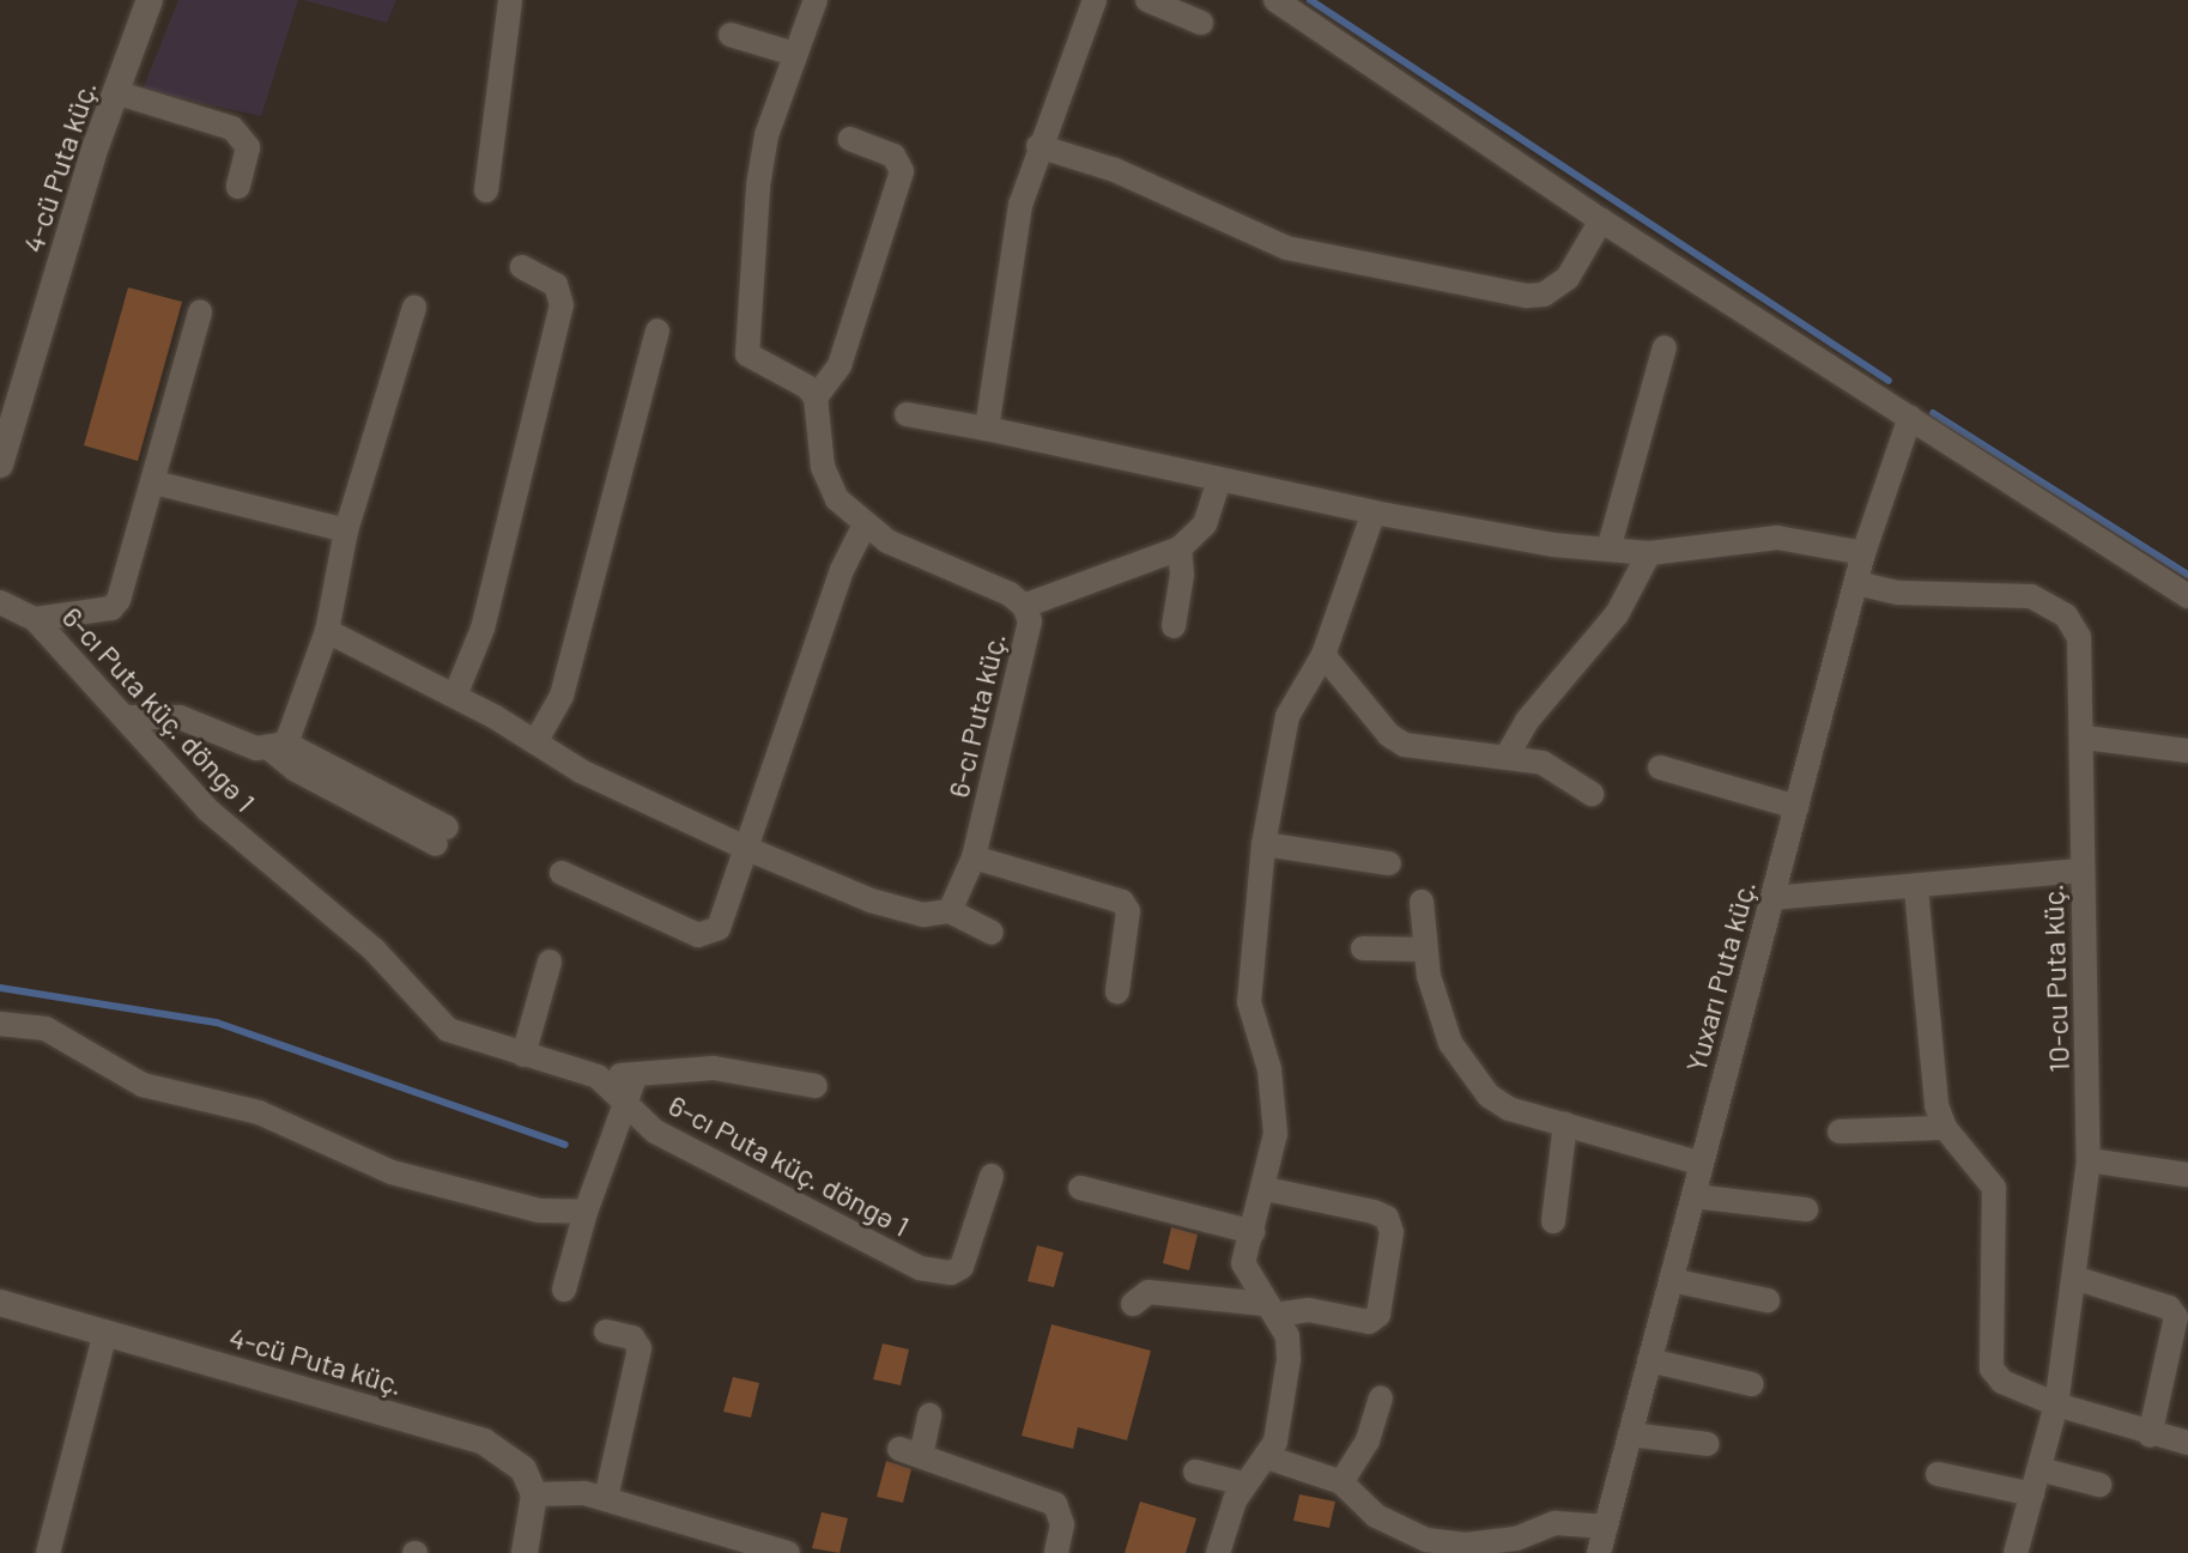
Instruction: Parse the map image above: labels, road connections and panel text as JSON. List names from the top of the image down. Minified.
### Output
{"streets":{"street":["4-cü Puta küç.","6-cı Puta küç. döngə 1","6-cı Puta küç.","Yuxarı Puta küç.","10-cu Puta küç."]},"crossings":[["Yuxarı Puta küç.","10-cu Puta küç."]]}
